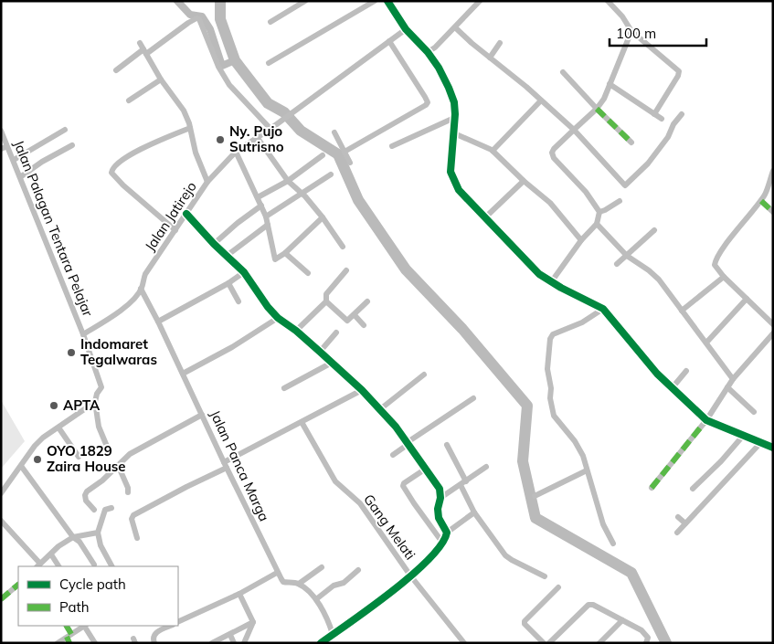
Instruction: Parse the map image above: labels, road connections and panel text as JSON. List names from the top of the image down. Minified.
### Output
{"streets":{"street":["Jalan Jatirejo","Jalan Palagan Tentara Pelajar","Jalan Panca Marga","Gang Melati"]},"crossings":[["Jalan Jatirejo","Jalan Palagan Tentara Pelajar"],["Jalan Jatirejo","Jalan Panca Marga"]],"places":["Ny. Pujo Sutrisno","Indomaret Tegalwaras","APTA","OYO 1829 Zaira House"],"legend":["Cycle path","Path"],"scale_bar":"100 m"}
